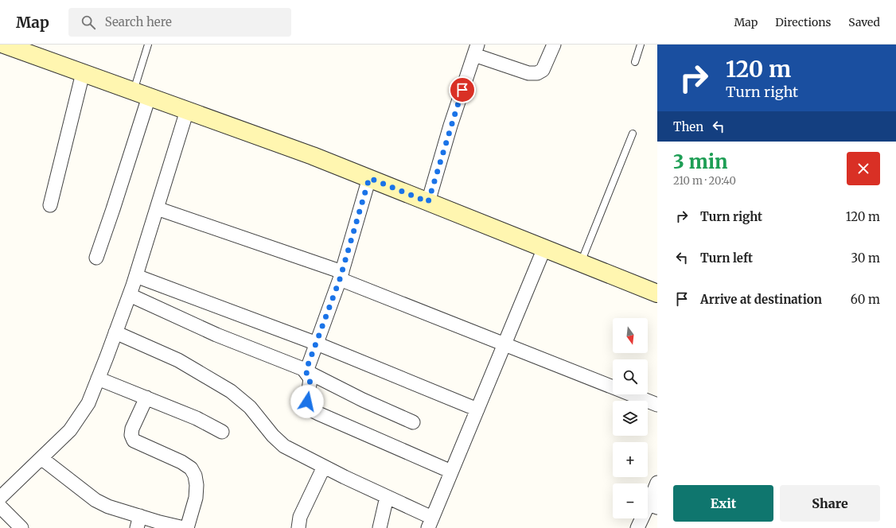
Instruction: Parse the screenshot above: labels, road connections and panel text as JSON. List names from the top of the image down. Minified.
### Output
{"north":"bottom","page":{"header":"Map","search":"Search here","nav":["Map","Directions","Saved"],"turn":["120 m","Turn right"],"then":"Then","heading":["3 min","210 m · 20:40"],"list":[{"name":"Turn right","value":"120 m"},{"name":"Turn left","value":"30 m"},{"name":"Arrive at destination","value":"60 m"}],"map_buttons":["+","−"],"buttons":["Exit","Share"]}}
